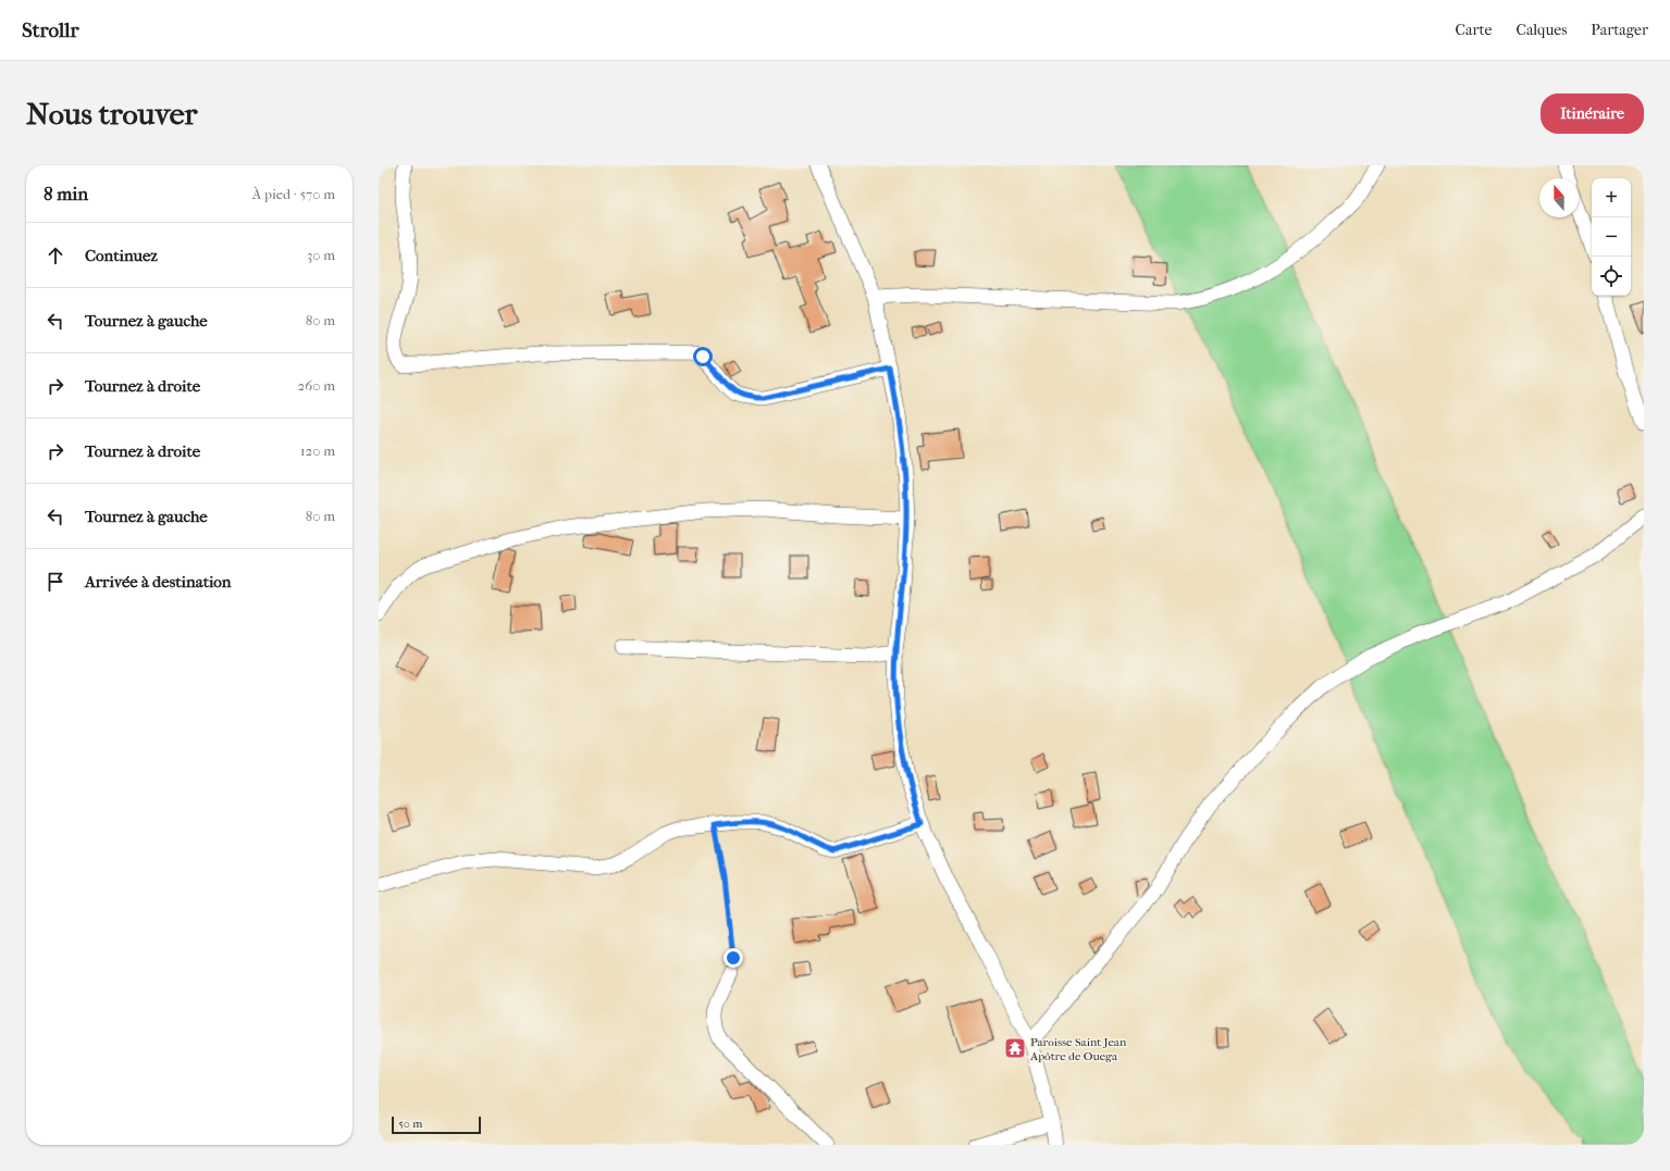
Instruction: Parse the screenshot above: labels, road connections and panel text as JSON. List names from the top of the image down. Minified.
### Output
{"places":{"temple":["Paroisse Saint Jean Apôtre de Ouega"]},"scale_bar":"50 m","north":"top","page":{"header":"Strollr","nav":["Carte","Calques","Partager"],"buttons":"Itinéraire","title":"Nous trouver","heading":["8 min","À pied · 570 m"],"map_buttons":["+","−"],"list":[["Continuez","30 m"],["Tournez à gauche","80 m"],["Tournez à droite","260 m"],["Tournez à droite","120 m"],["Tournez à gauche","80 m"],"Arrivée à destination"],"scale":"50 m"}}
